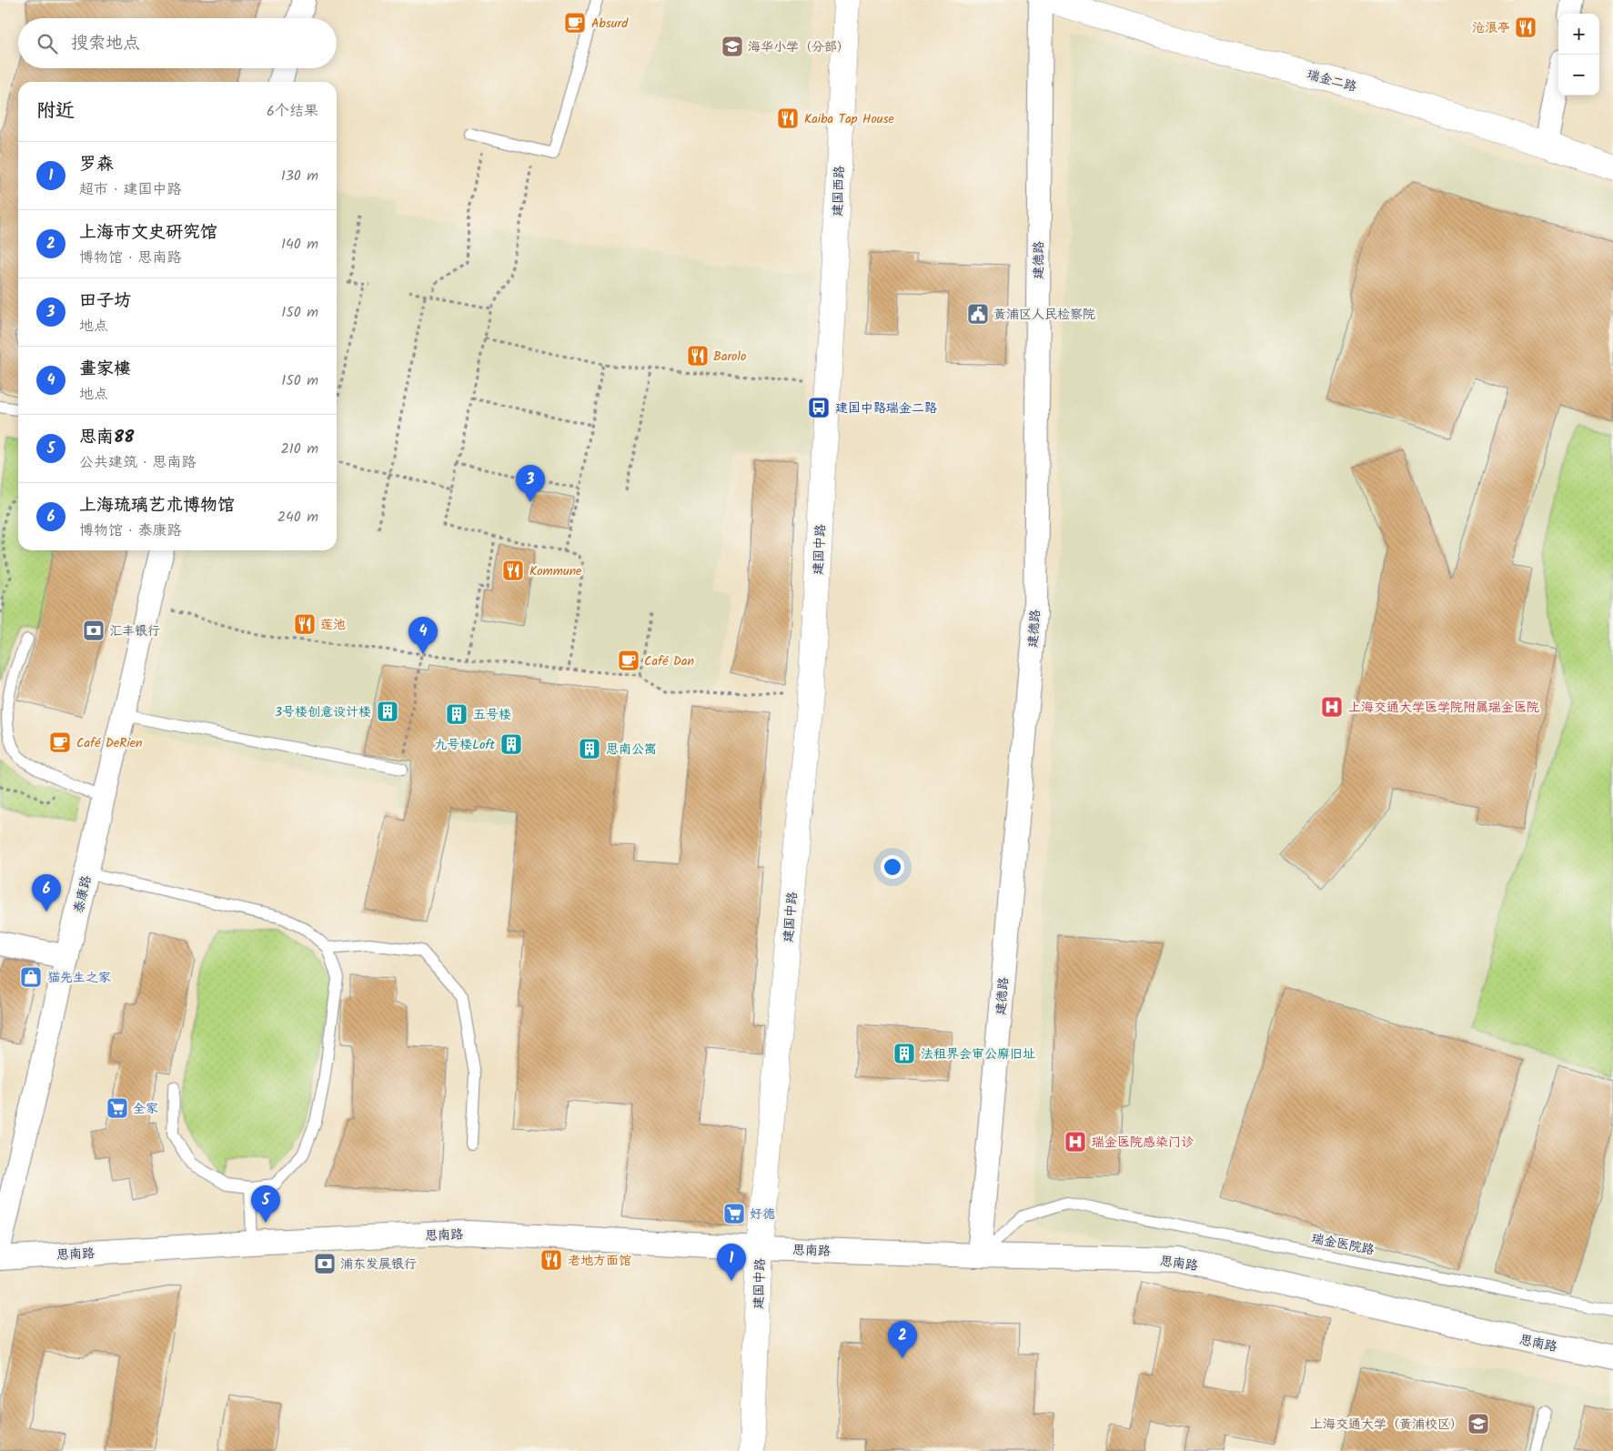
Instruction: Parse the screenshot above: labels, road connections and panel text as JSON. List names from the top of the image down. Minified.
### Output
{"streets":{"street":["瑞金二路","建国西路","建德路","建国中路","泰康路","思南路"],"lane":["瑞金医院路"]},"crossings":[["建国西路","建国中路"],["建德路","思南路"],["建德路","瑞金医院路"],["建国中路","思南路"],["思南路","瑞金医院路"]],"places":{"cafe":["Absurd","Café Dan","Café DeRien"],"restaurant":["沧浪亭","Kaiba Tap House","Barolo","Kommune","莲池","老地方面馆"],"school or university":["海华小学（分部）","上海交通大学（黄浦校区）"],"public building":["黄浦区人民检察院"],"bus stop":["建国中路瑞金二路"],"bank":["汇丰银行","浦东发展银行"],"hospital":["上海交通大学医学院附属瑞金医院","瑞金医院感染门诊"],"building":["3号楼创意设计楼","五号楼","九号楼Loft","思南公寓","法租界会审公廨旧址"],"shop":["猫先生之家"],"supermarket":["全家","好德"]},"page":{"map_buttons":["+","−"],"search":"搜索地点","heading":["附近","6个结果"],"list":[{"mark":"1","name":"罗森","note":"超市 · 建国中路","value":"130 m"},{"mark":"2","name":"上海市文史研究馆","note":"博物馆 · 思南路","value":"140 m"},{"mark":"3","name":"田子坊","note":"地点","value":"150 m"},{"mark":"4","name":"畫家樓","note":"地点","value":"150 m"},{"mark":"5","name":"思南88","note":"公共建筑 · 思南路","value":"210 m"},{"mark":"6","name":"上海琉璃艺术博物馆","note":"博物馆 · 泰康路","value":"240 m"}],"pins":["3","4","6","5","1","2"]}}
